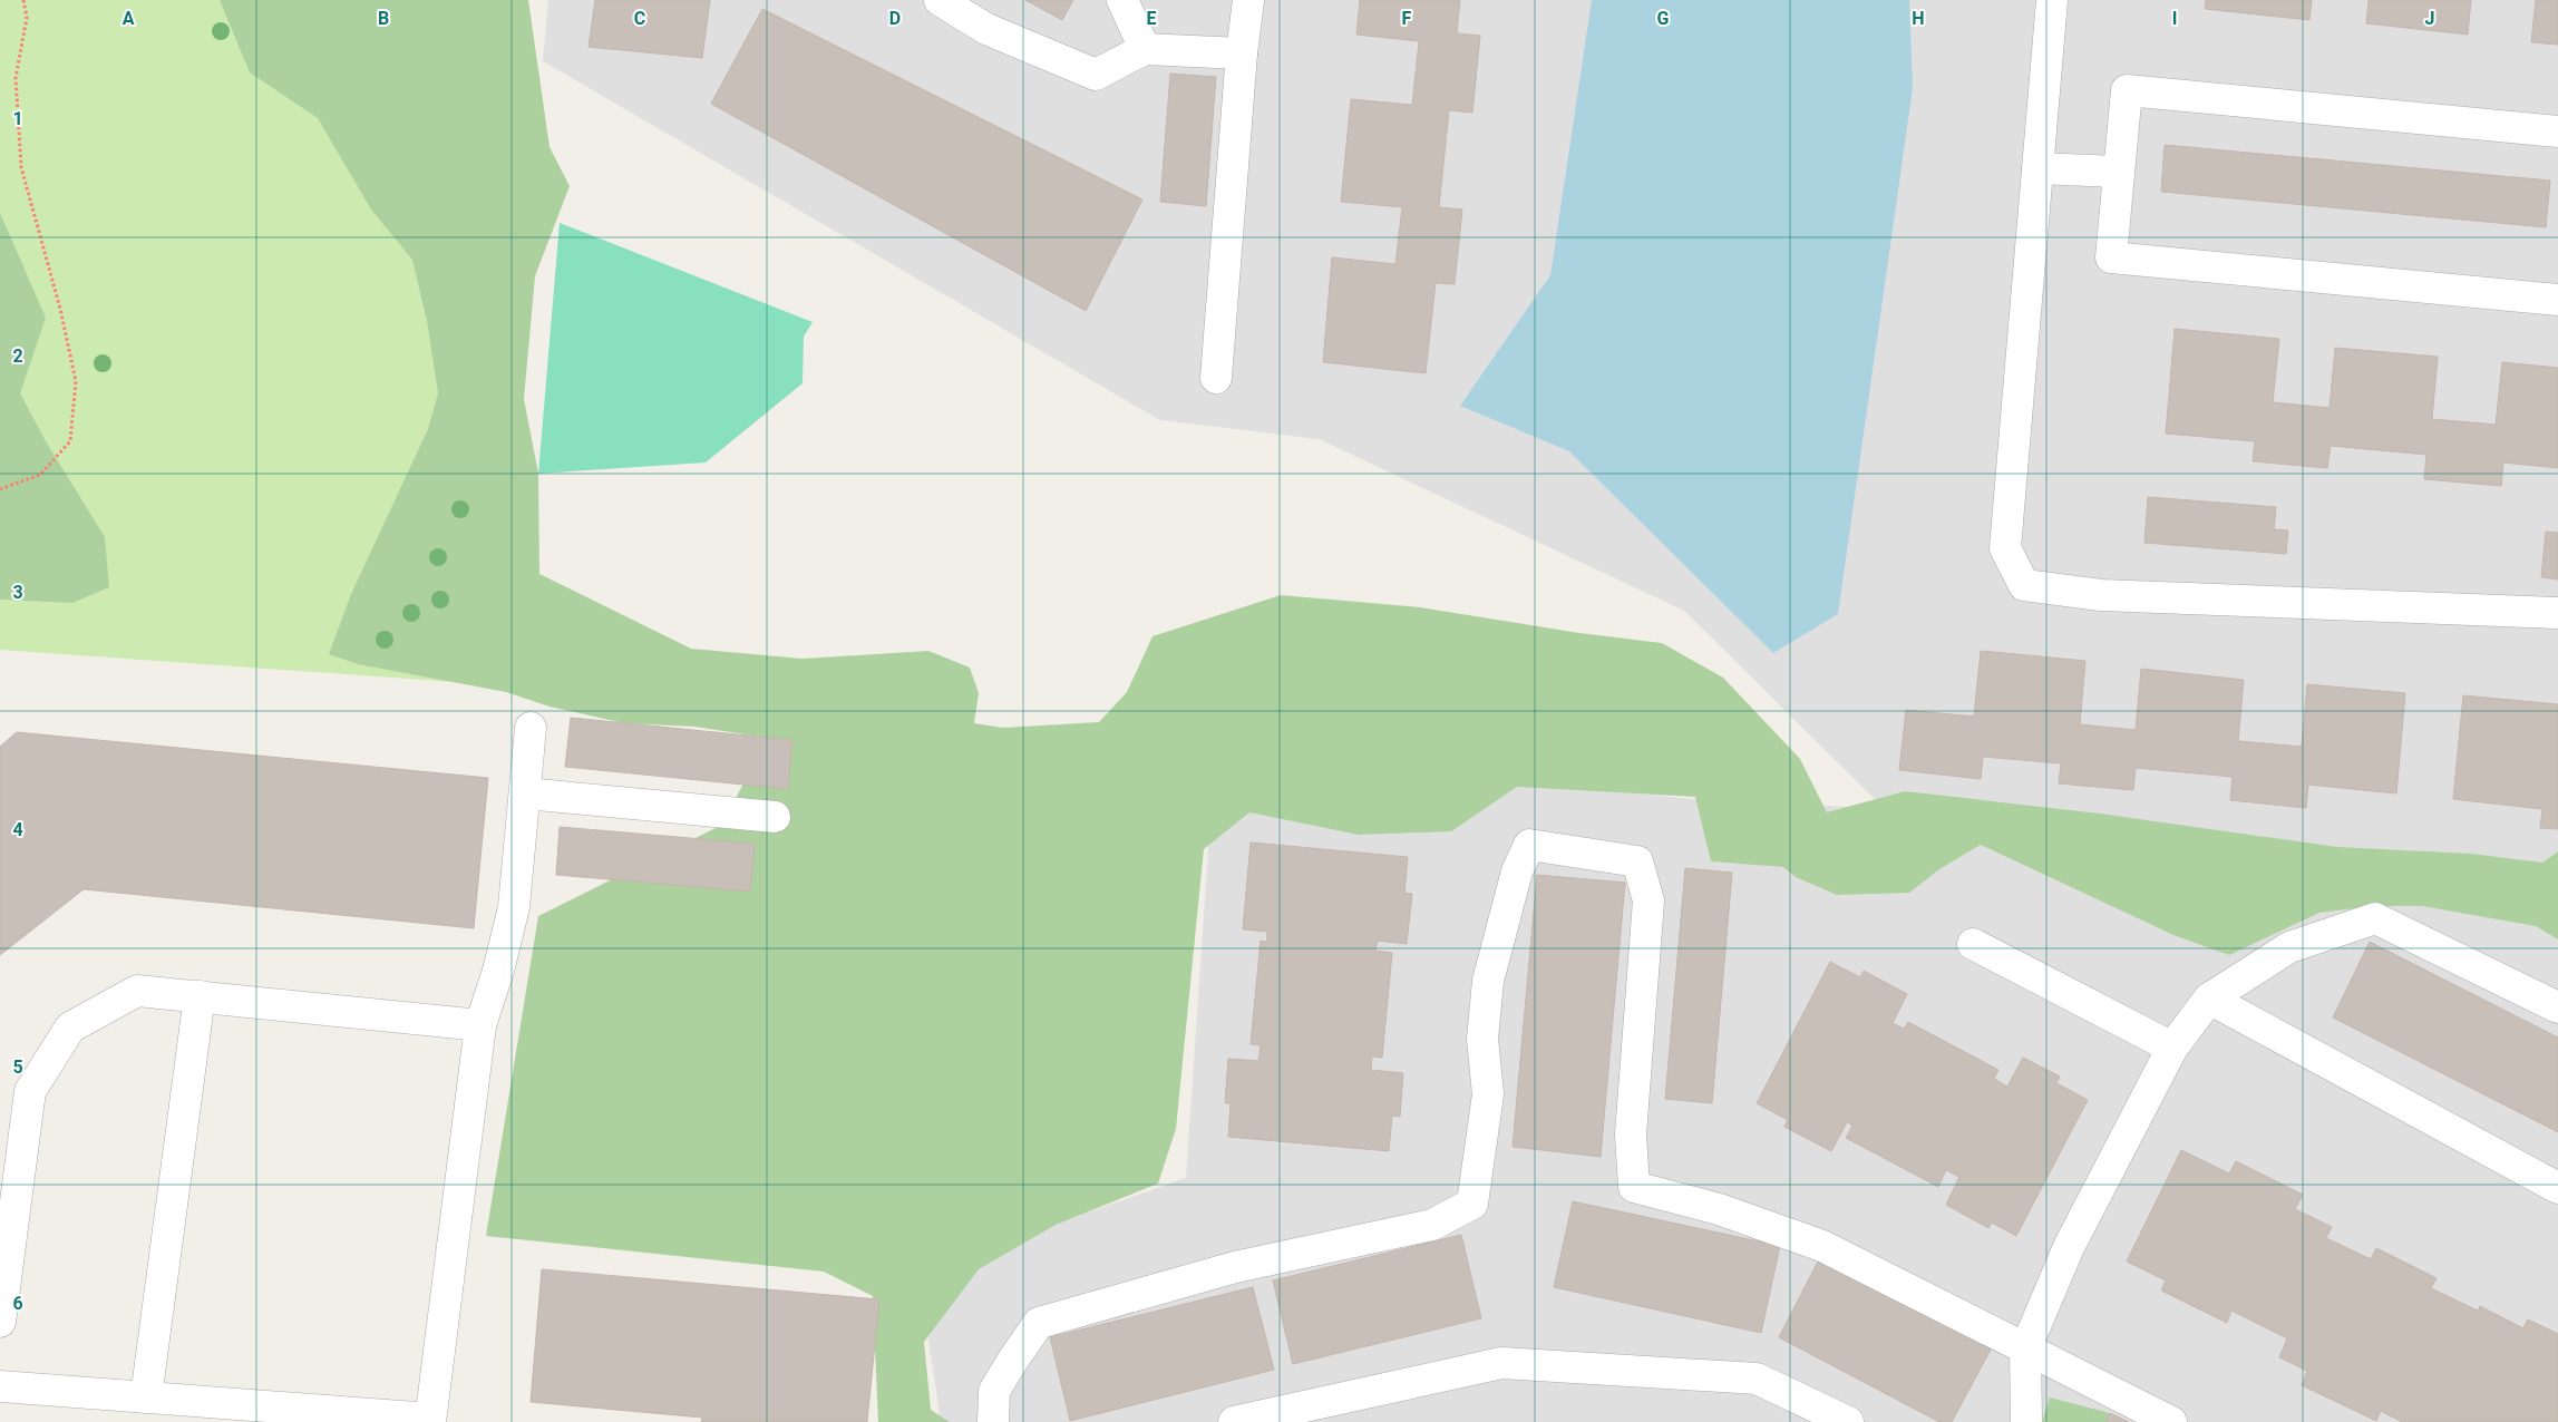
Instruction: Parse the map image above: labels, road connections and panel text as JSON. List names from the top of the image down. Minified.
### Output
{"grid":{"columns":["A","B","C","D","E","F","G","H","I","J"],"rows":["1","2","3","4","5","6"]}}
